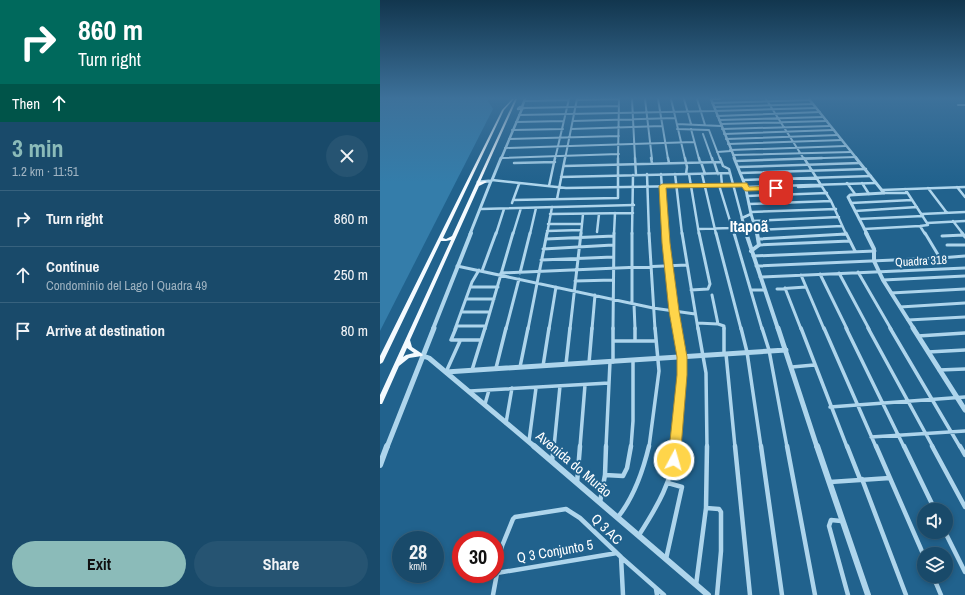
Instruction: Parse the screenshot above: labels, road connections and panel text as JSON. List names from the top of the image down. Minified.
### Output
{"streets":{"street":["Quadra 318","Avenida do Murão","Q 3 AC","Q 3 Conjunto 5"]},"crossings":[["Q 3 AC","Q 3 Conjunto 5"]],"districts":["Itapoã"],"page":{"turn":["860 m","Turn right"],"then":"Then","heading":["3 min","1.2 km · 11:51"],"list":[{"name":"Turn right","value":"860 m"},{"name":"Continue","note":"Condomínio del Lago I Quadra 49","value":"250 m"},{"name":"Arrive at destination","value":"80 m"}],"speed":"28 km/h","limit":"30","buttons":["Exit","Share"]}}
